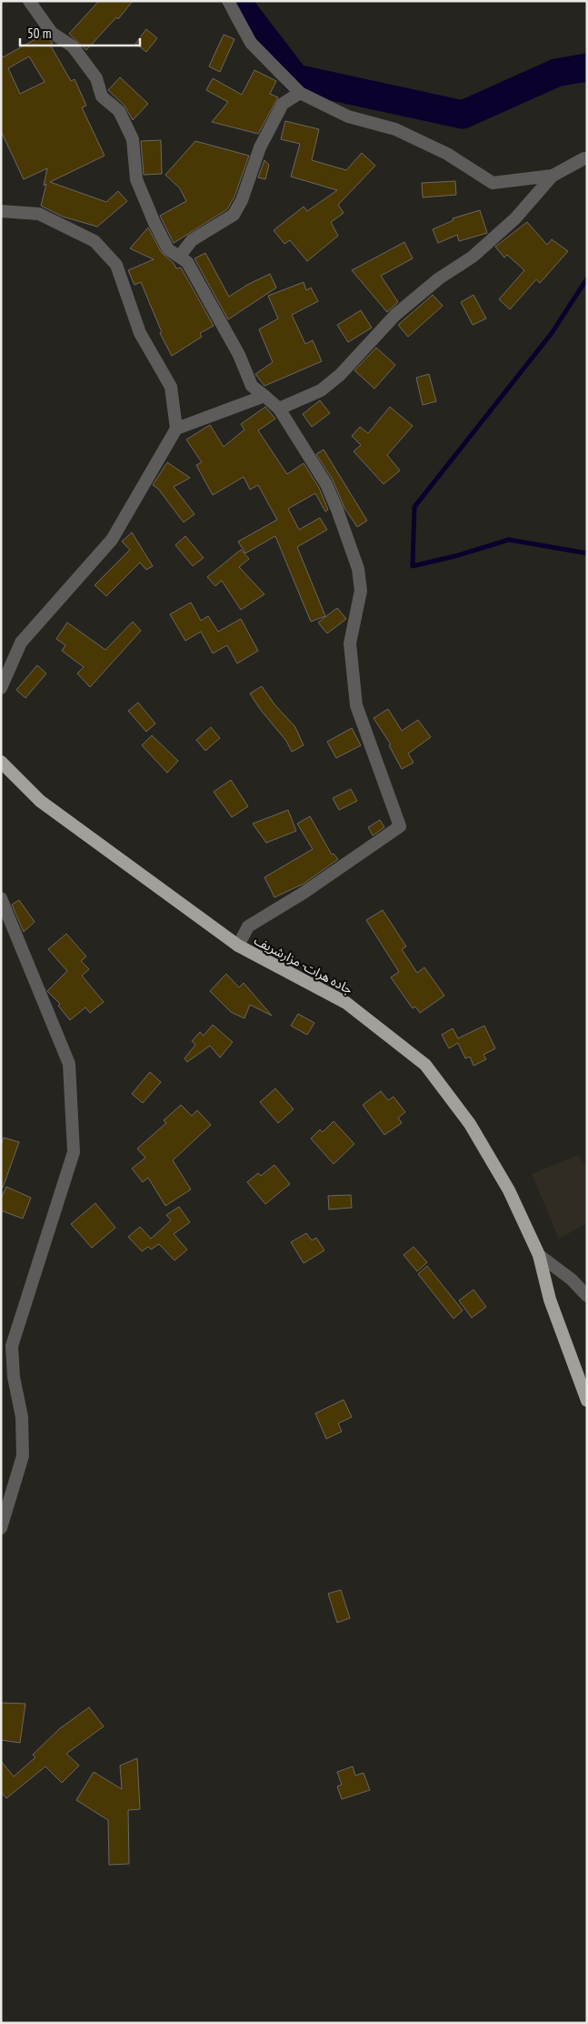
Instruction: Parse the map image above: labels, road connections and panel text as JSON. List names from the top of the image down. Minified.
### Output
{"streets":{"highway":["جاده هرات- مزارشریف"]},"scale_bar":"50 m"}
